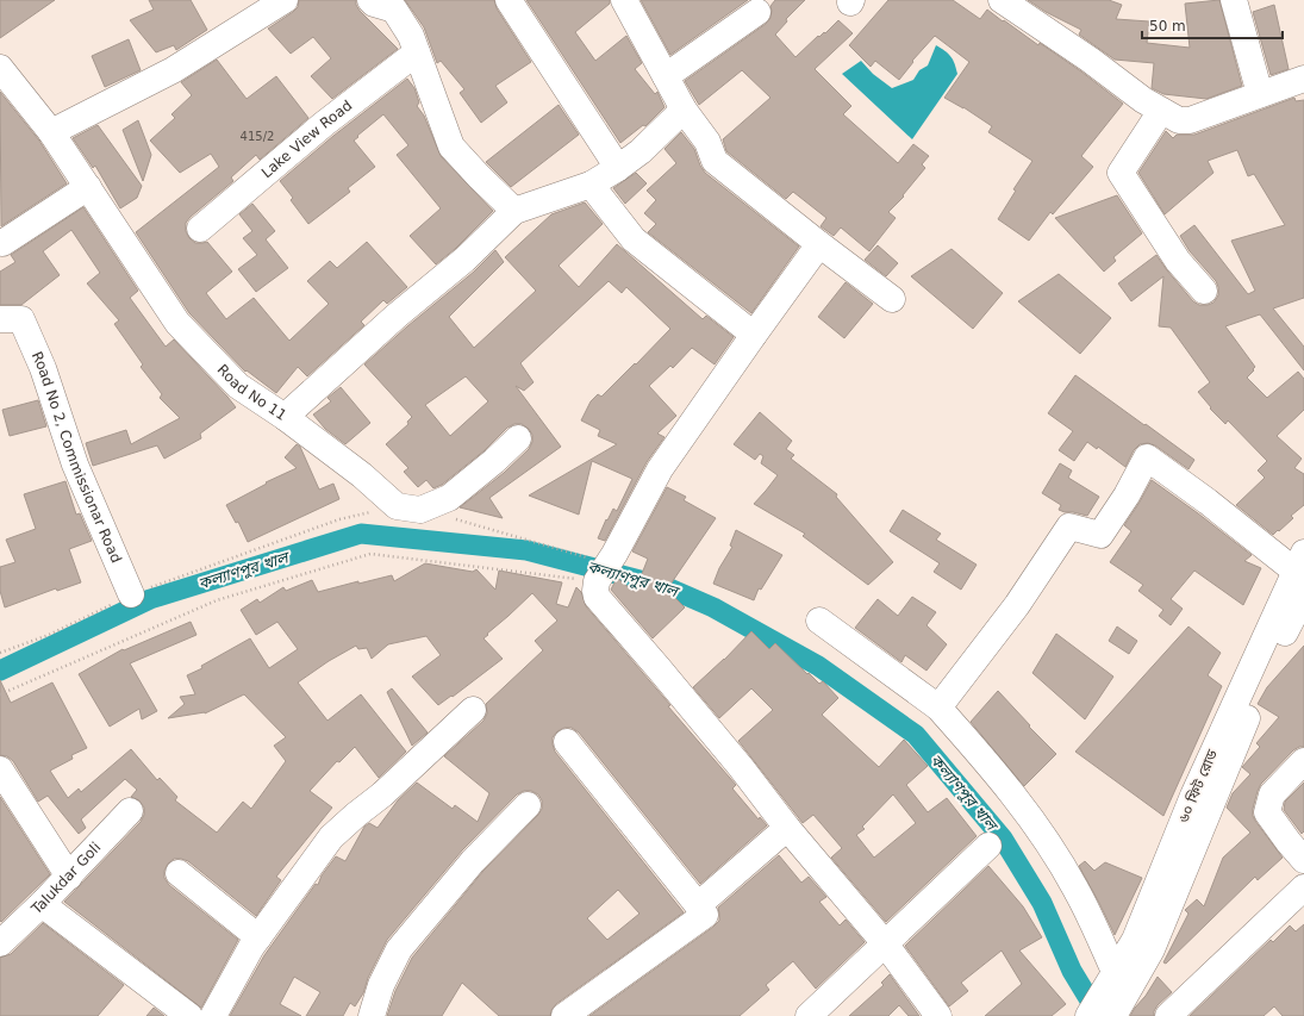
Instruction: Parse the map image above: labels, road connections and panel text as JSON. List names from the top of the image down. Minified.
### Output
{"streets":{"street":["Lake View Road","Road No 11","Road No 2, Commissionar Road","৬০ ফিট রোড","Talukdar Goli"]},"water":["কল্যাণপুর খাল"],"house_numbers":["415/2"],"scale_bar":"50 m"}
